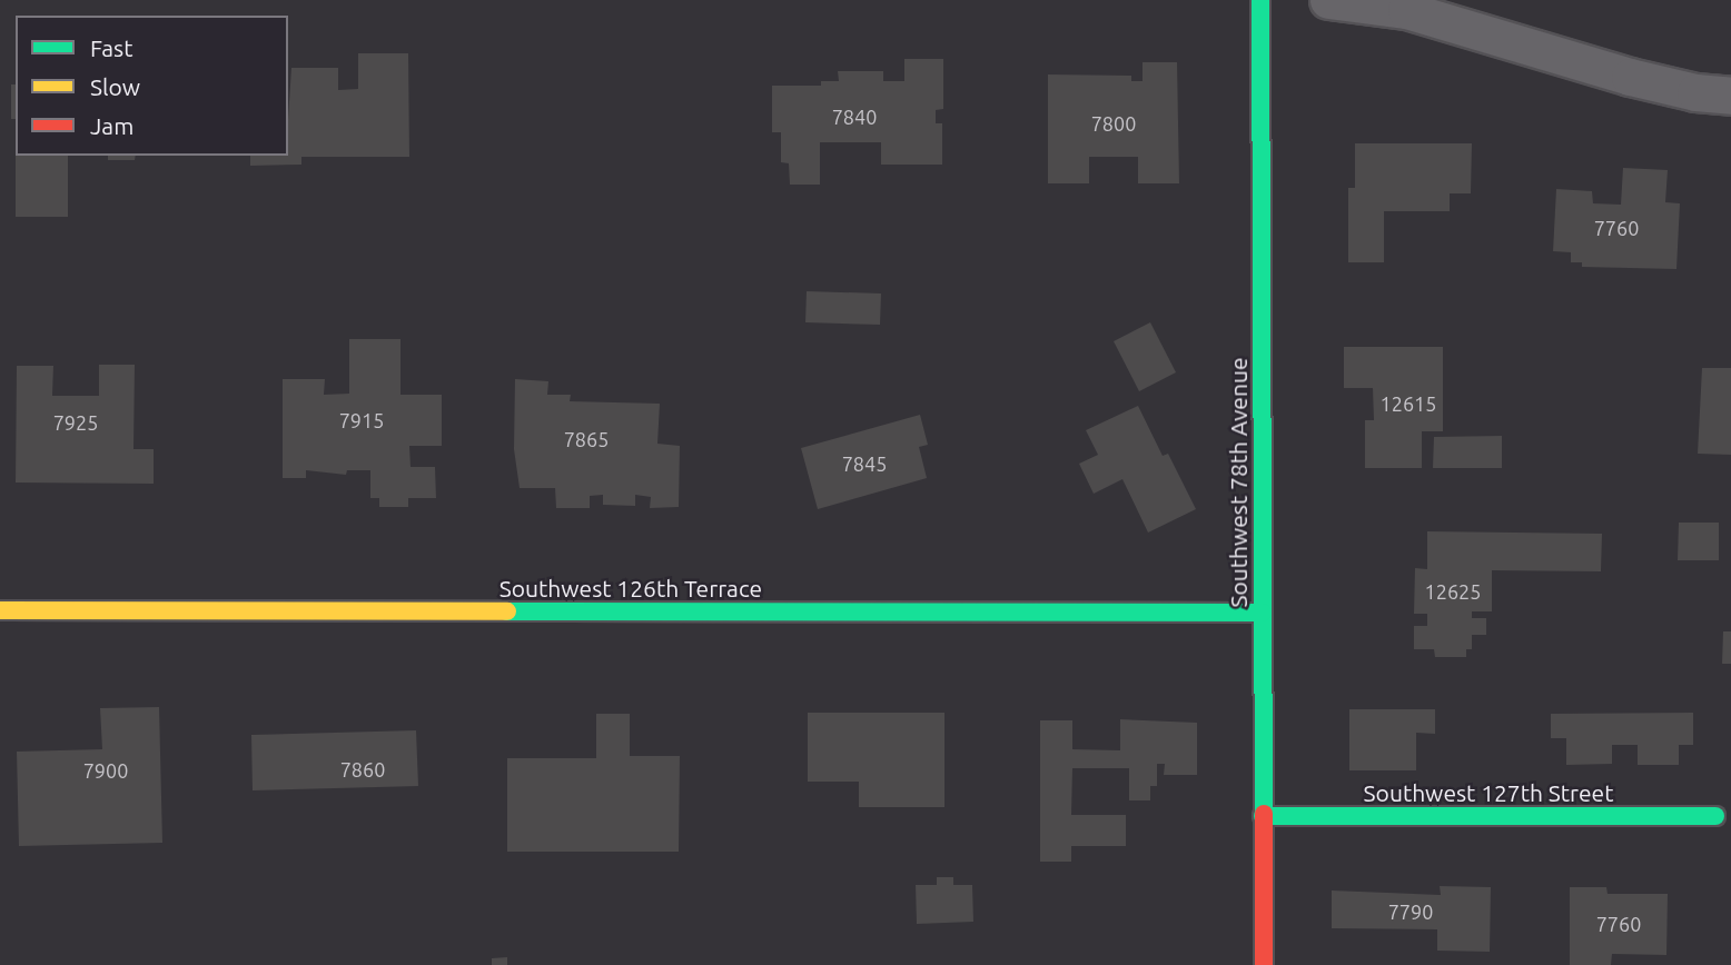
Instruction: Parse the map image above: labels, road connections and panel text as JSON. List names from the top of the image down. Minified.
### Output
{"streets":{"street":["Southwest 78th Avenue","Southwest 126th Terrace","Southwest 127th Street"]},"crossings":[["Southwest 78th Avenue","Southwest 126th Terrace"],["Southwest 78th Avenue","Southwest 127th Street"]],"house_numbers":["7840","7800","7760","12615","7915","7925","7865","7845","12625","7860","7900","7790","7760"],"legend":["Fast","Slow","Jam"]}
